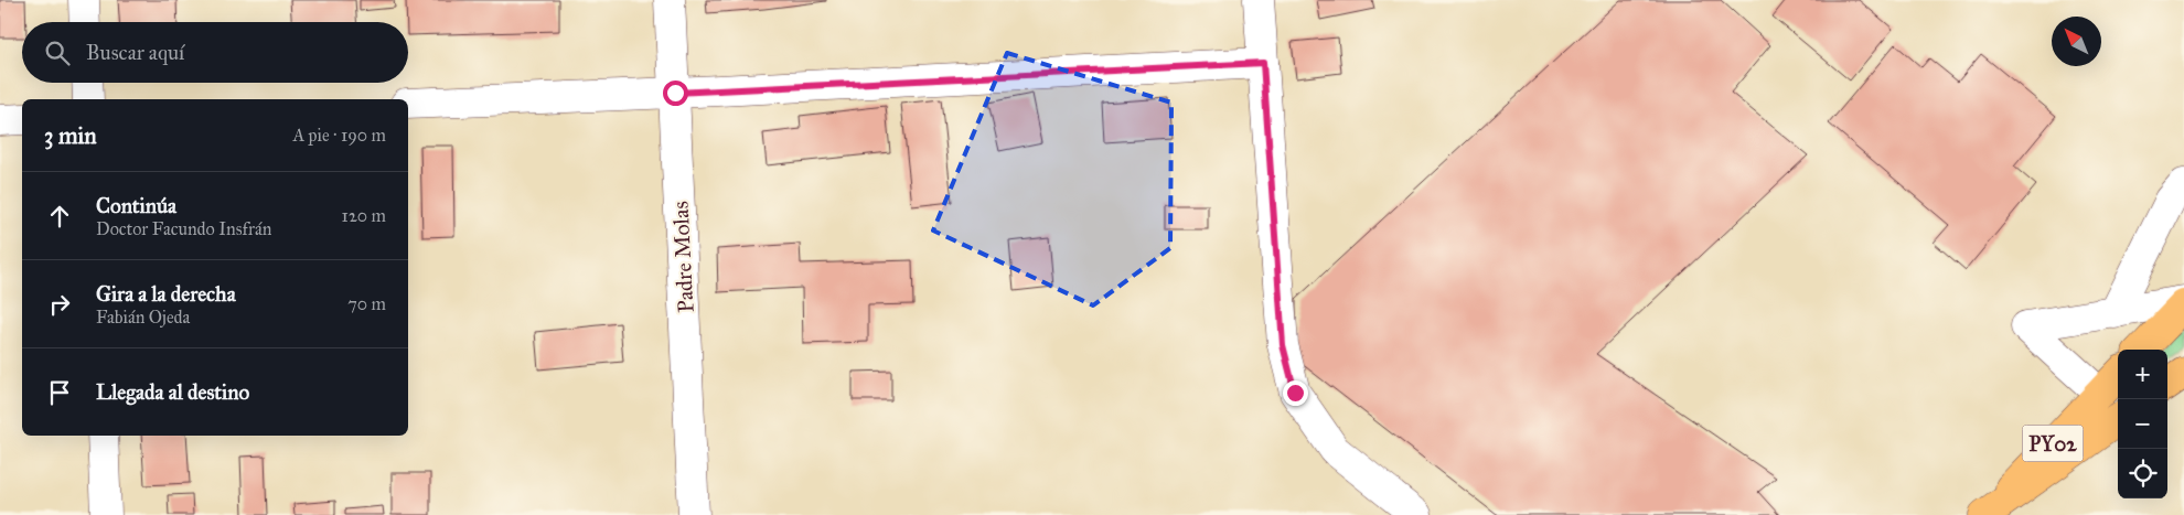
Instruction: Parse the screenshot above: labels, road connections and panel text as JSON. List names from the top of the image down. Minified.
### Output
{"streets":{"main road":["PY02"],"street":["Padre Molas"]},"north":"top left","page":{"search":"Buscar aquí","heading":["3 min","A pie · 190 m"],"list":[["Continúa","Doctor Facundo Insfrán","120 m"],["Gira a la derecha","Fabián Ojeda","70 m"],"Llegada al destino"],"map_buttons":["+","−"]}}
